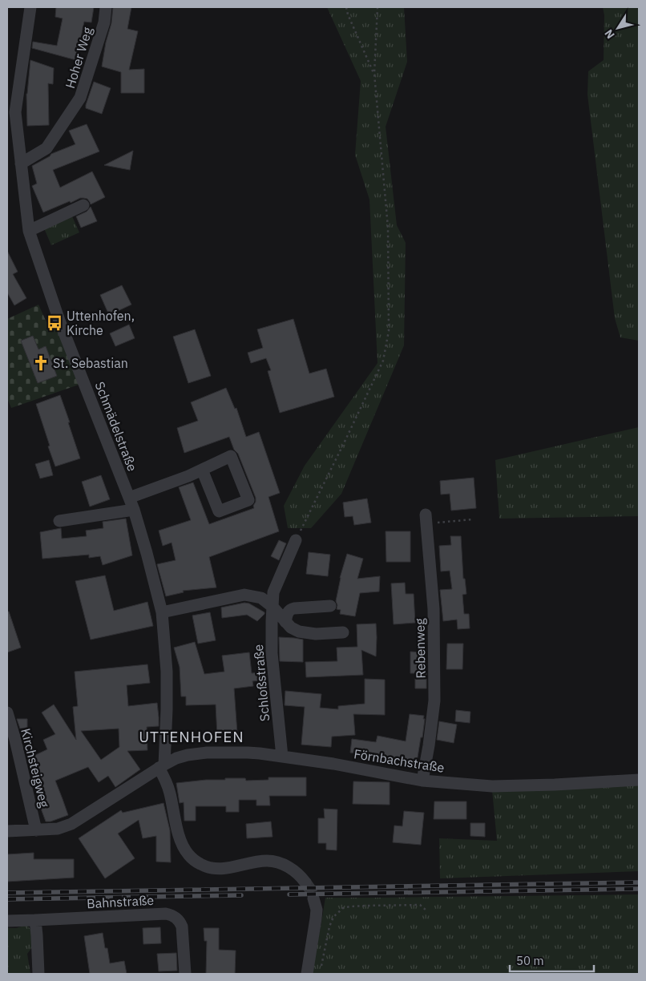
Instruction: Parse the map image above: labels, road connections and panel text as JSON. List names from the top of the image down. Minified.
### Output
{"streets":{"street":["Hoher Weg","Schmädelstraße","Rebenweg","Schloßstraße","Förnbachstraße","Kirchsteigweg","Bahnstraße"]},"crossings":[["Hoher Weg","Schmädelstraße"],["Schmädelstraße","Förnbachstraße"],["Rebenweg","Förnbachstraße"],["Schloßstraße","Förnbachstraße"],["Förnbachstraße","Kirchsteigweg"]],"districts":["UTTENHOFEN"],"places":{"bus stop":["Uttenhofen, Kirche"],"church":["St. Sebastian"]},"scale_bar":"50 m","north":"bottom left"}
